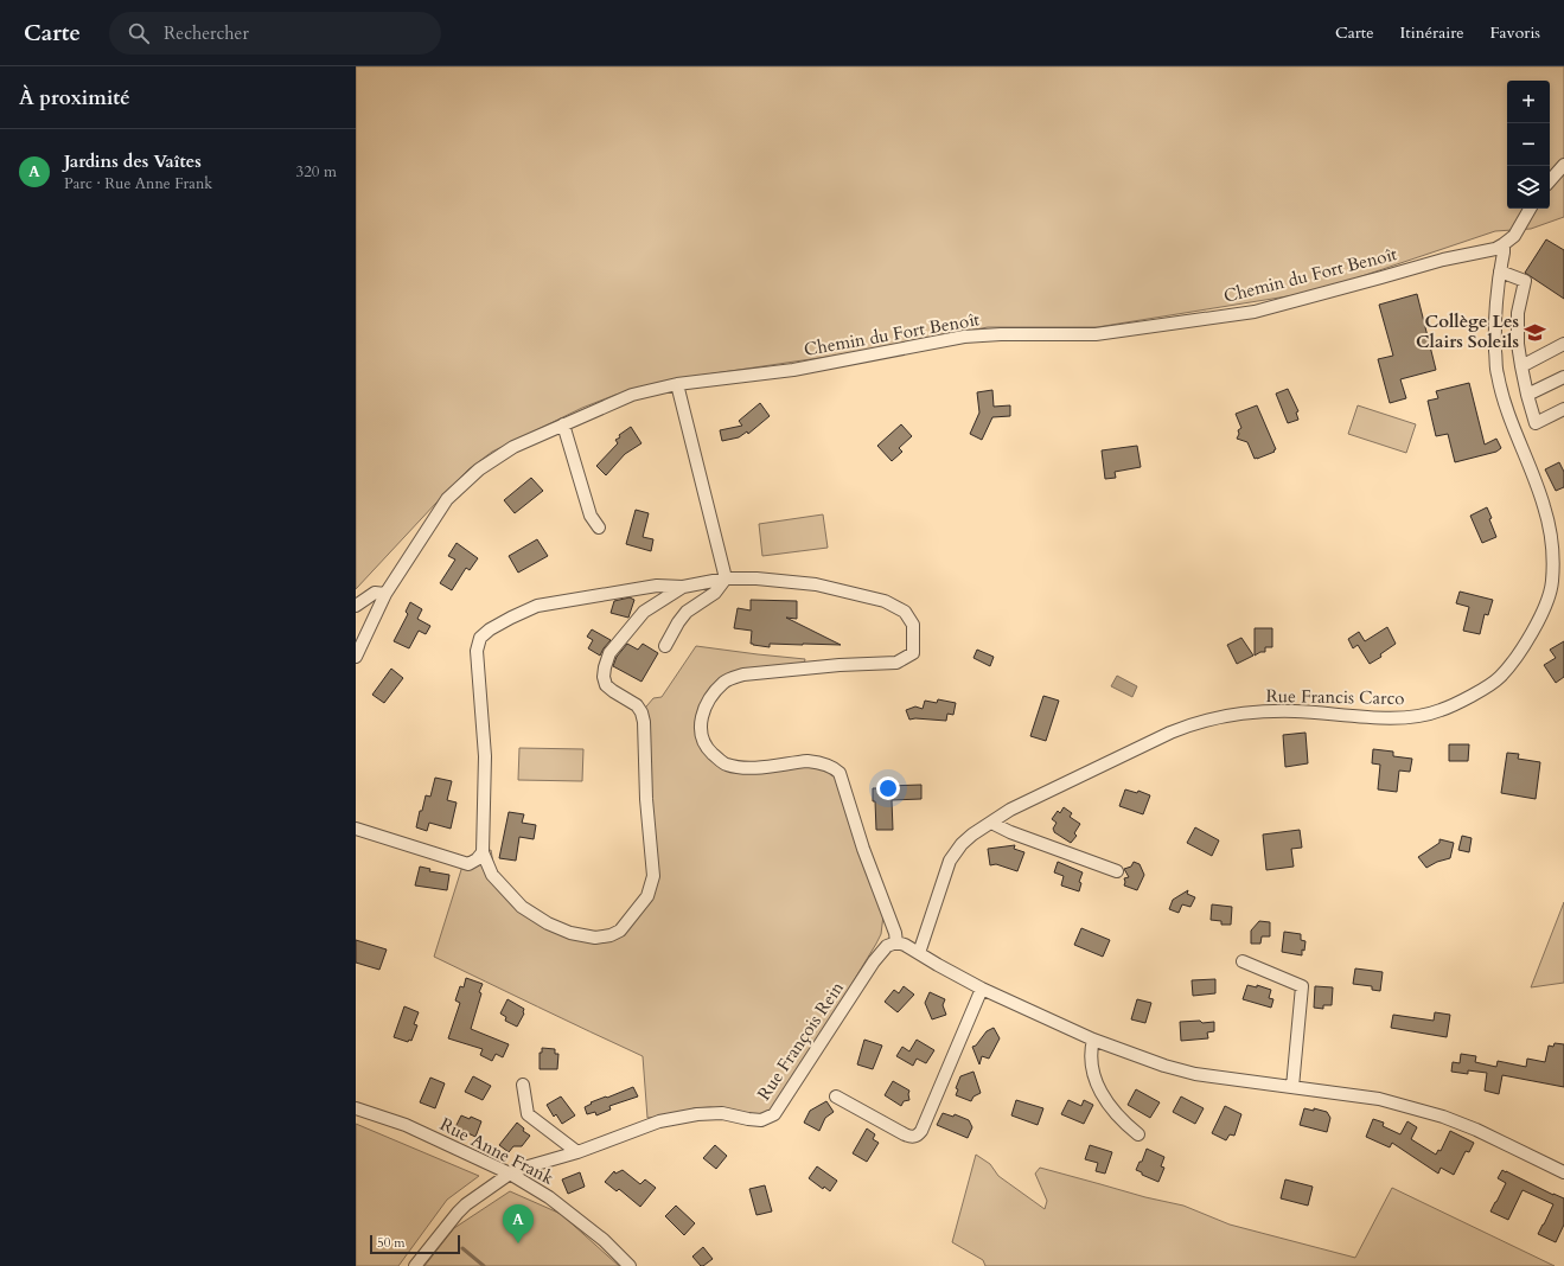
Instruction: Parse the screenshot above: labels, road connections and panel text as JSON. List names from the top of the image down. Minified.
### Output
{"streets":{"street":["Chemin du Fort Benoît","Rue Francis Carco","Rue François Rein","Rue Anne Frank"]},"crossings":[["Chemin du Fort Benoît","Rue Francis Carco"],["Rue François Rein","Rue Anne Frank"]],"places":{"school or university":["Collège Les Clairs Soleils"]},"scale_bar":"50 m","page":{"header":"Carte","search":"Rechercher","nav":["Carte","Itinéraire","Favoris"],"heading":"À proximité","map_buttons":["+","−"],"list":[{"mark":"A","name":"Jardins des Vaîtes","note":"Parc · Rue Anne Frank","value":"320 m"}],"pins":"A","scale":"50 m"}}
